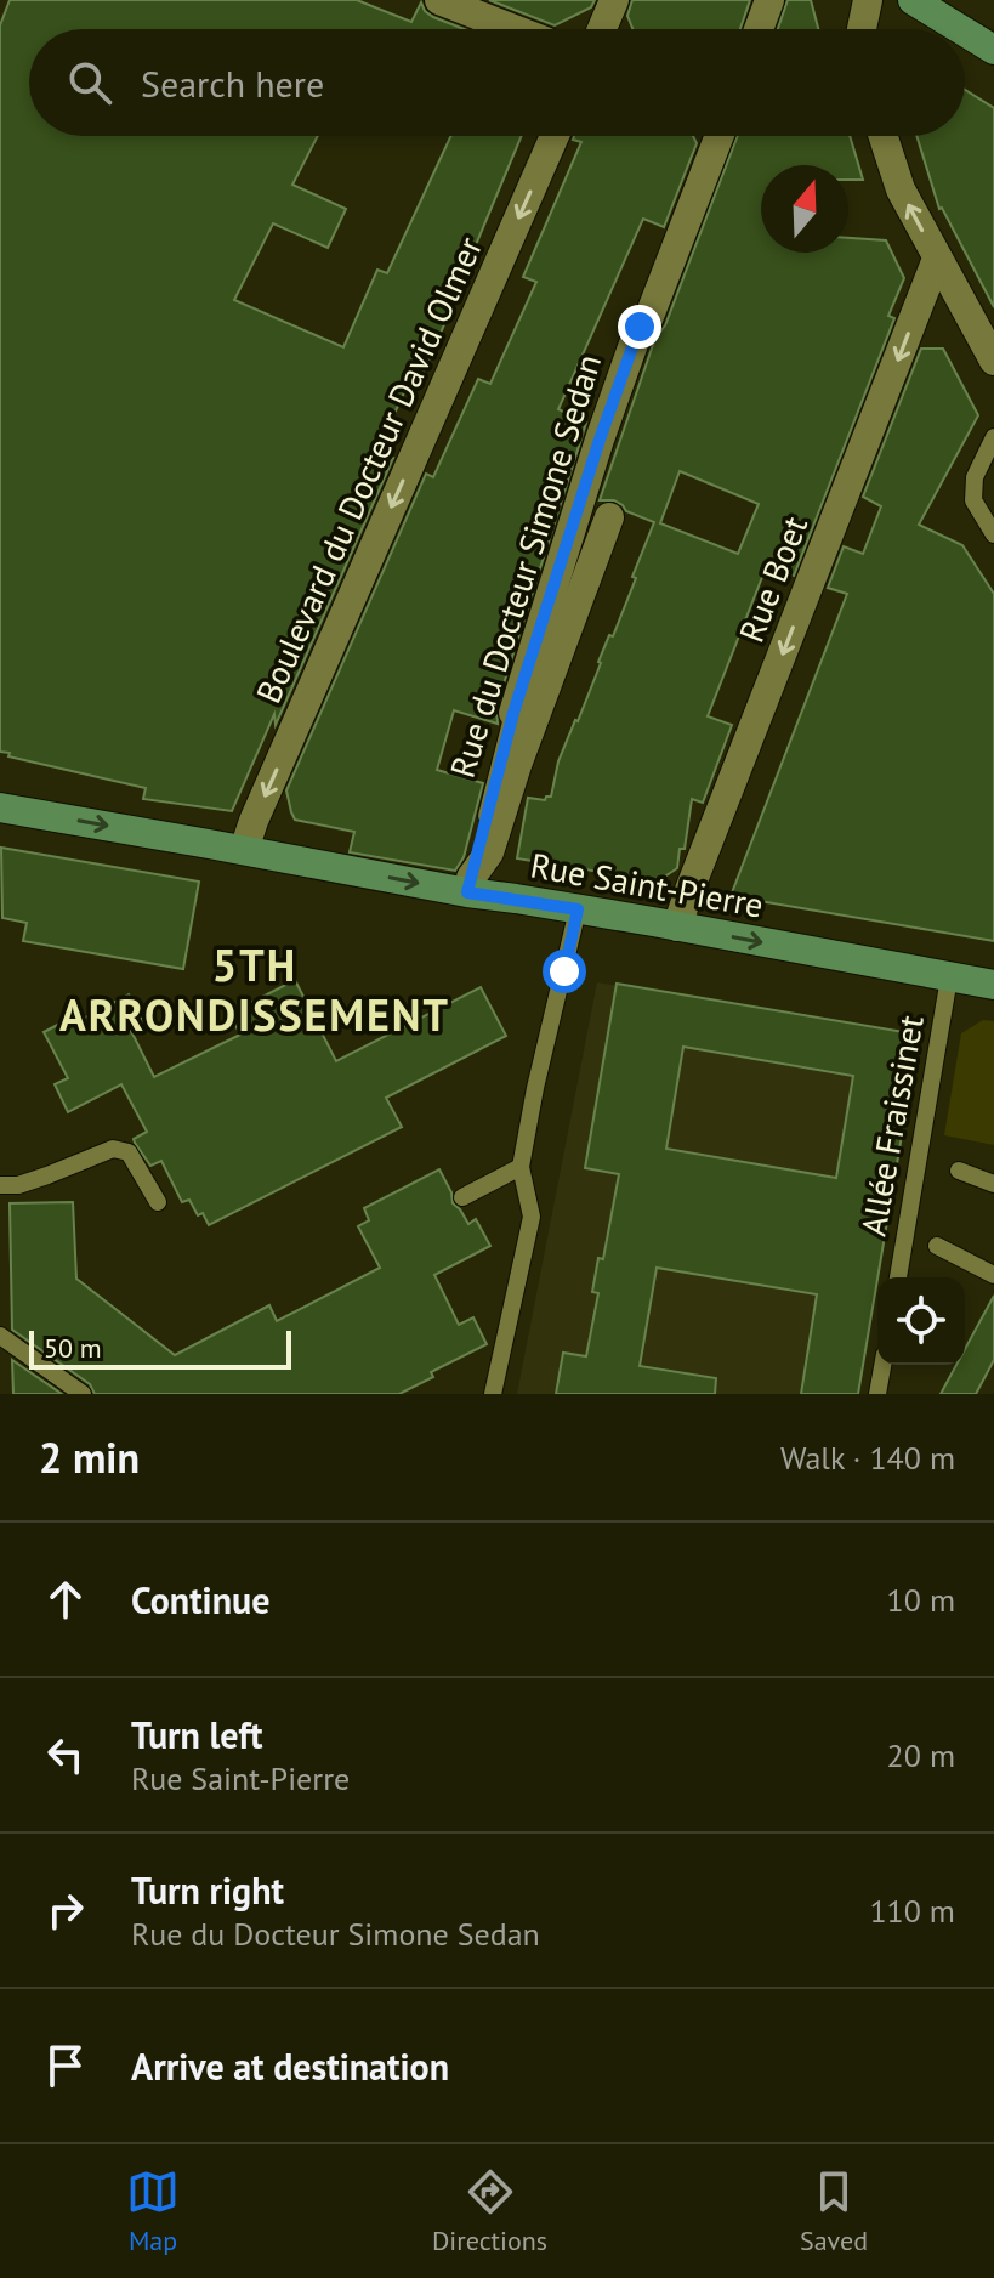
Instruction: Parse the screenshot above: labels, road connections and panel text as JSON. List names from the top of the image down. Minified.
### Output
{"streets":{"street":["Boulevard du Docteur David Olmer","Rue du Docteur Simone Sedan","Rue Boet","Rue Saint-Pierre"],"lane":["Allée Fraissinet"]},"crossings":[["Boulevard du Docteur David Olmer","Rue Saint-Pierre"],["Rue du Docteur Simone Sedan","Rue Saint-Pierre"],["Rue Boet","Rue Saint-Pierre"],["Rue Saint-Pierre","Allée Fraissinet"]],"one_way":["Boulevard du Docteur David Olmer","Rue Boet","Rue Saint-Pierre"],"districts":["5TH ARRONDISSEMENT"],"scale_bar":"50 m","north":"top","page":{"search":"Search here","scale":"50 m","heading":["2 min","Walk · 140 m"],"list":[["Continue","10 m"],["Turn left","Rue Saint-Pierre","20 m"],["Turn right","Rue du Docteur Simone Sedan","110 m"],"Arrive at destination"],"nav":["Map","Directions","Saved"]}}
